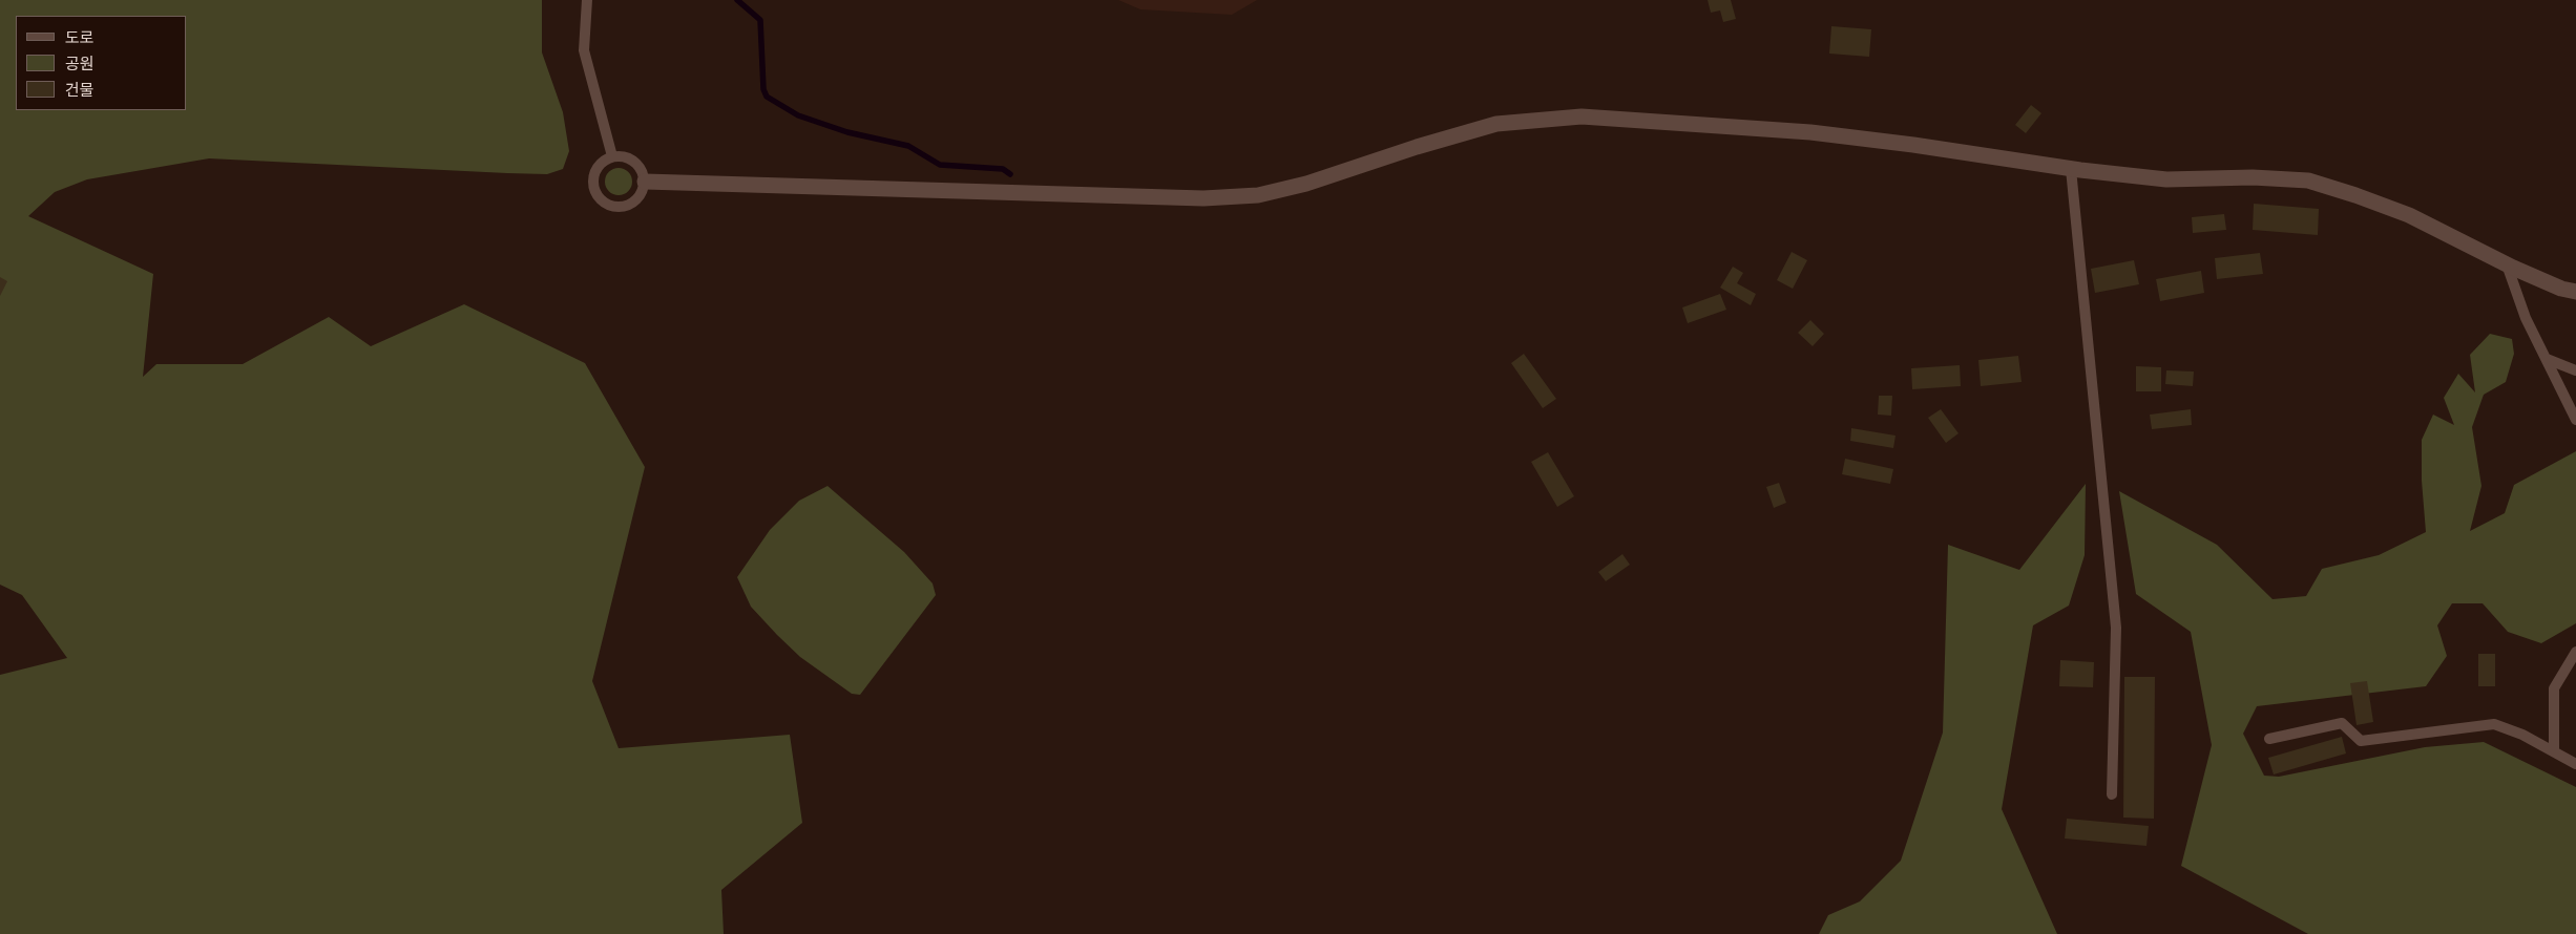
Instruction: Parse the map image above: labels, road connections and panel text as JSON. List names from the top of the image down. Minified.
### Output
{"legend":["도로","공원","건물"]}
